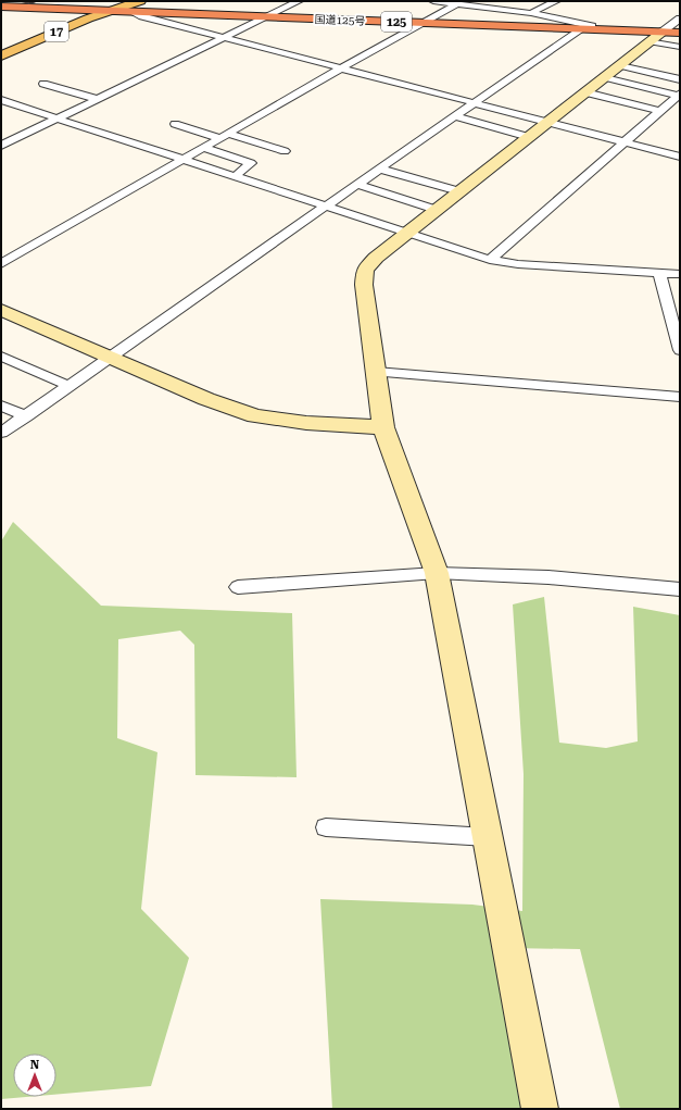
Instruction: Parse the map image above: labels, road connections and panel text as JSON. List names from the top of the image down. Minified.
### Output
{"streets":{"highway":["国道125号","125"],"main road":["17"]},"crossings":[["国道125号","17"]],"north":"top"}
